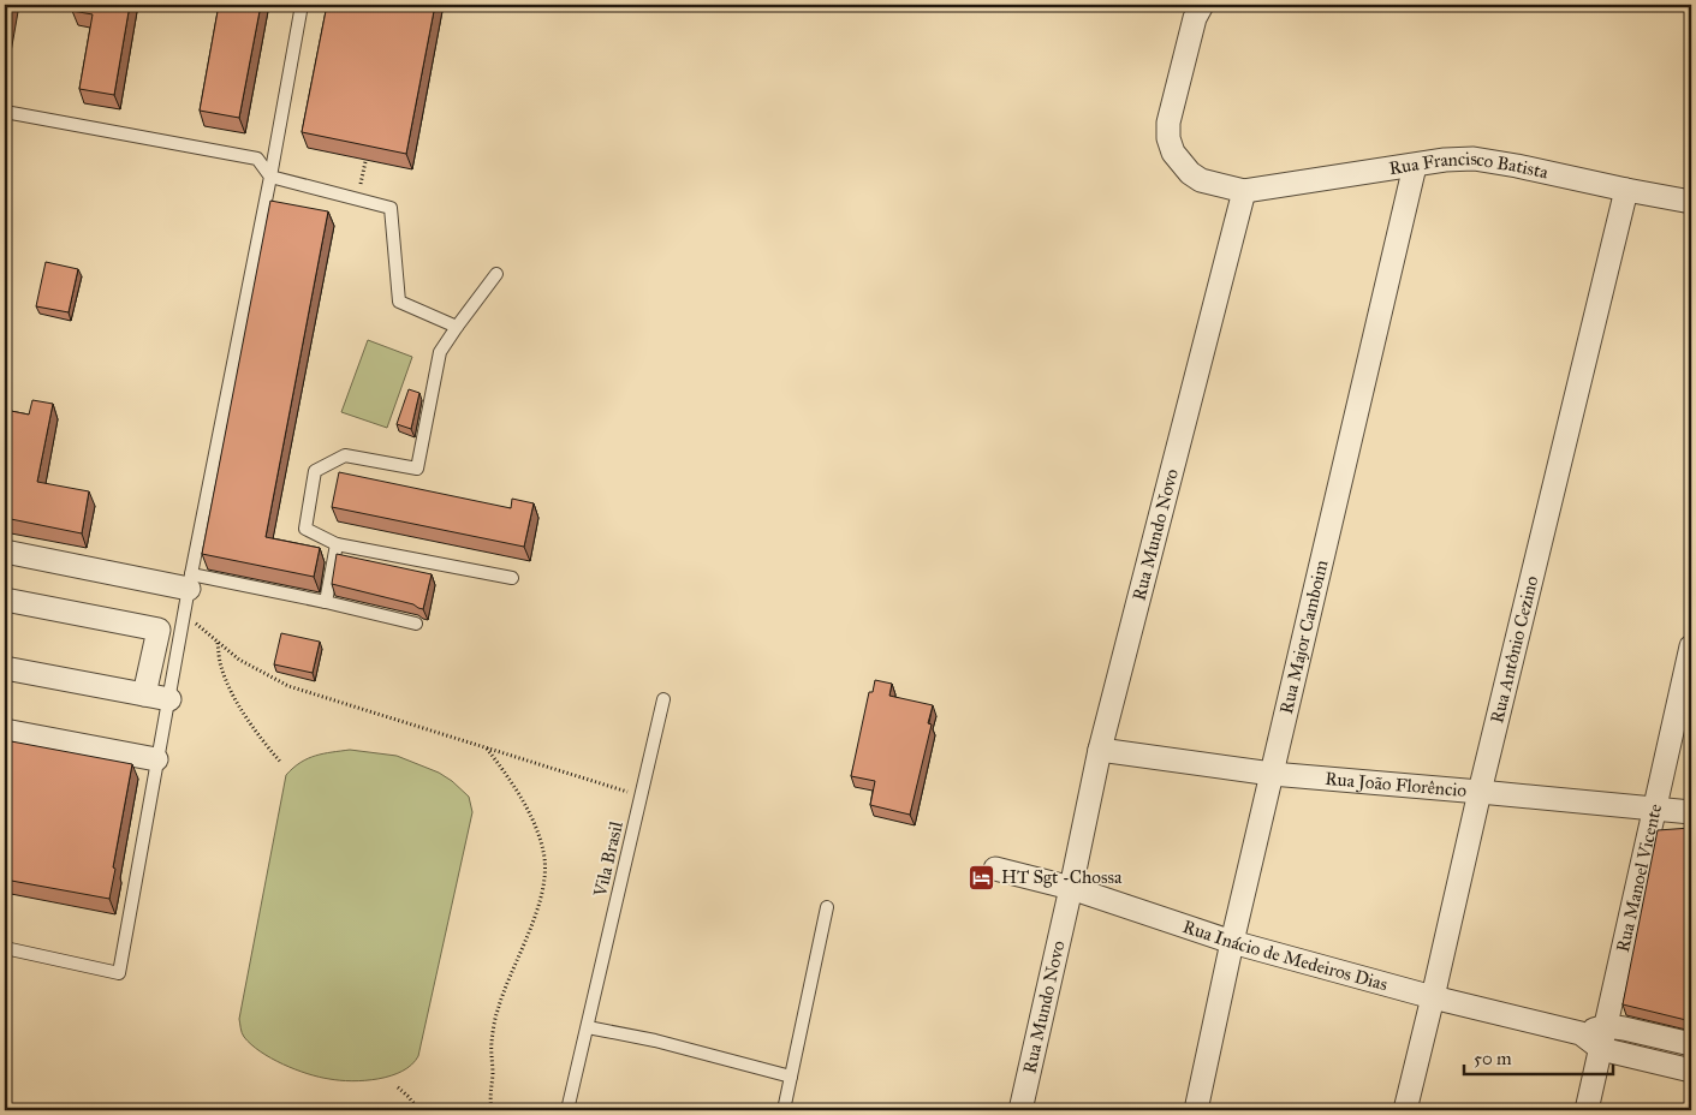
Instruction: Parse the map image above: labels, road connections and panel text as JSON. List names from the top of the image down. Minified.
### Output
{"streets":{"street":["Rua Francisco Batista","Rua Mundo Novo","Rua Major Camboim","Rua Antônio Cezino","Rua João Florêncio","Rua Manoel Vicente","Rua Inácio de Medeiros Dias"],"lane":["Vila Brasil"]},"crossings":[["Rua Francisco Batista","Rua Mundo Novo"],["Rua Francisco Batista","Rua Major Camboim"],["Rua Francisco Batista","Rua Antônio Cezino"],["Rua Mundo Novo","Rua João Florêncio"],["Rua Mundo Novo","Rua Inácio de Medeiros Dias"],["Rua Major Camboim","Rua João Florêncio"],["Rua Major Camboim","Rua Inácio de Medeiros Dias"],["Rua Antônio Cezino","Rua João Florêncio"],["Rua Antônio Cezino","Rua Inácio de Medeiros Dias"],["Rua João Florêncio","Rua Manoel Vicente"],["Rua Manoel Vicente","Rua Inácio de Medeiros Dias"]],"places":{"hotel":["HT Sgt -Chossa"]},"scale_bar":"50 m"}
